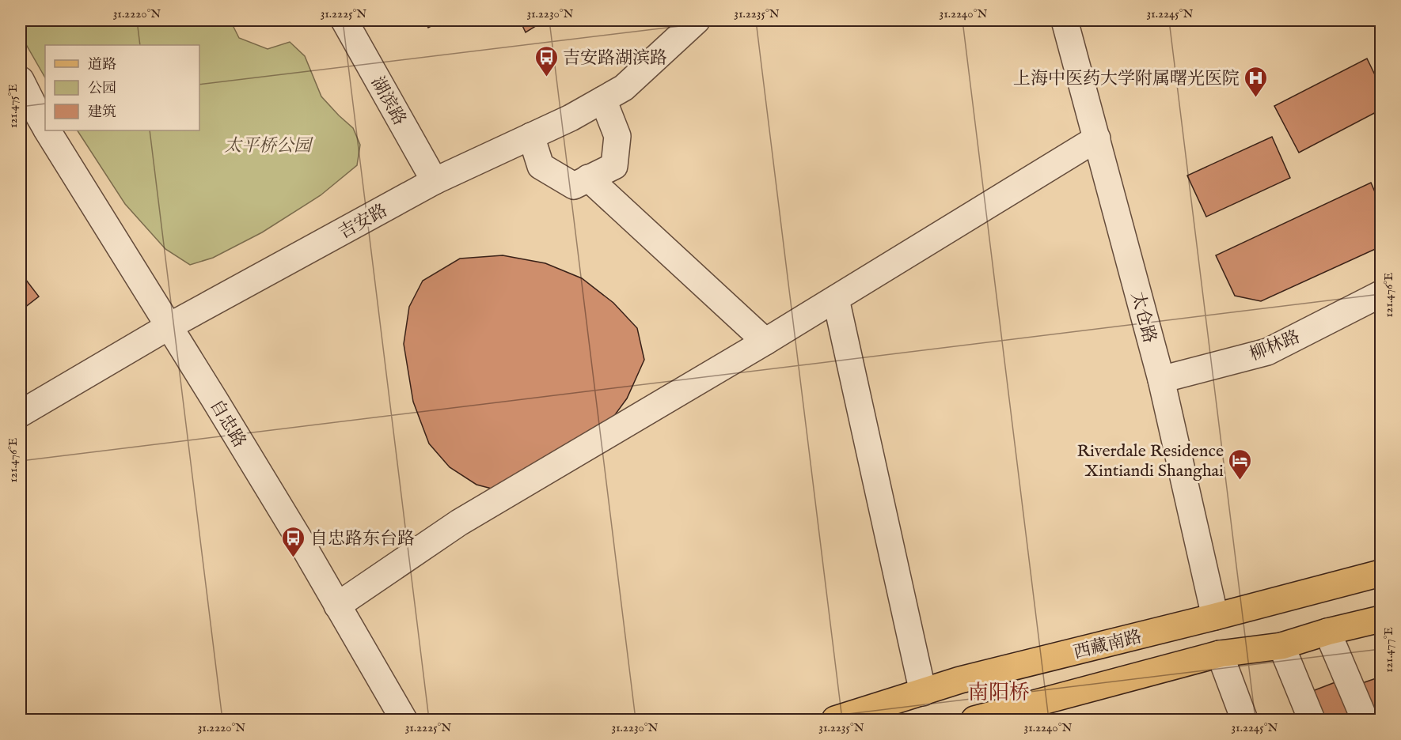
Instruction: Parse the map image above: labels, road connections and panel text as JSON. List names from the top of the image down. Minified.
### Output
{"streets":{"main road":["西藏南路"],"street":["湖滨路","吉安路","太仓路","柳林路","自忠路"]},"crossings":[["湖滨路","吉安路"],["吉安路","自忠路"],["太仓路","柳林路"],["太仓路","西藏南路"]],"districts":["南阳桥"],"parks":["太平桥公园"],"places":{"bus stop":["吉安路湖滨路","自忠路东台路"],"hospital":["上海中医药大学附属曙光医院"],"hotel":["Riverdale Residence Xintiandi Shanghai"]},"legend":["道路","公园","建筑"],"coordinates":["31.2220°N","31.2225°N","31.2230°N","31.2235°N","31.2240°N","31.2245°N","121.475°E","121.476°E","121.477°E"]}
